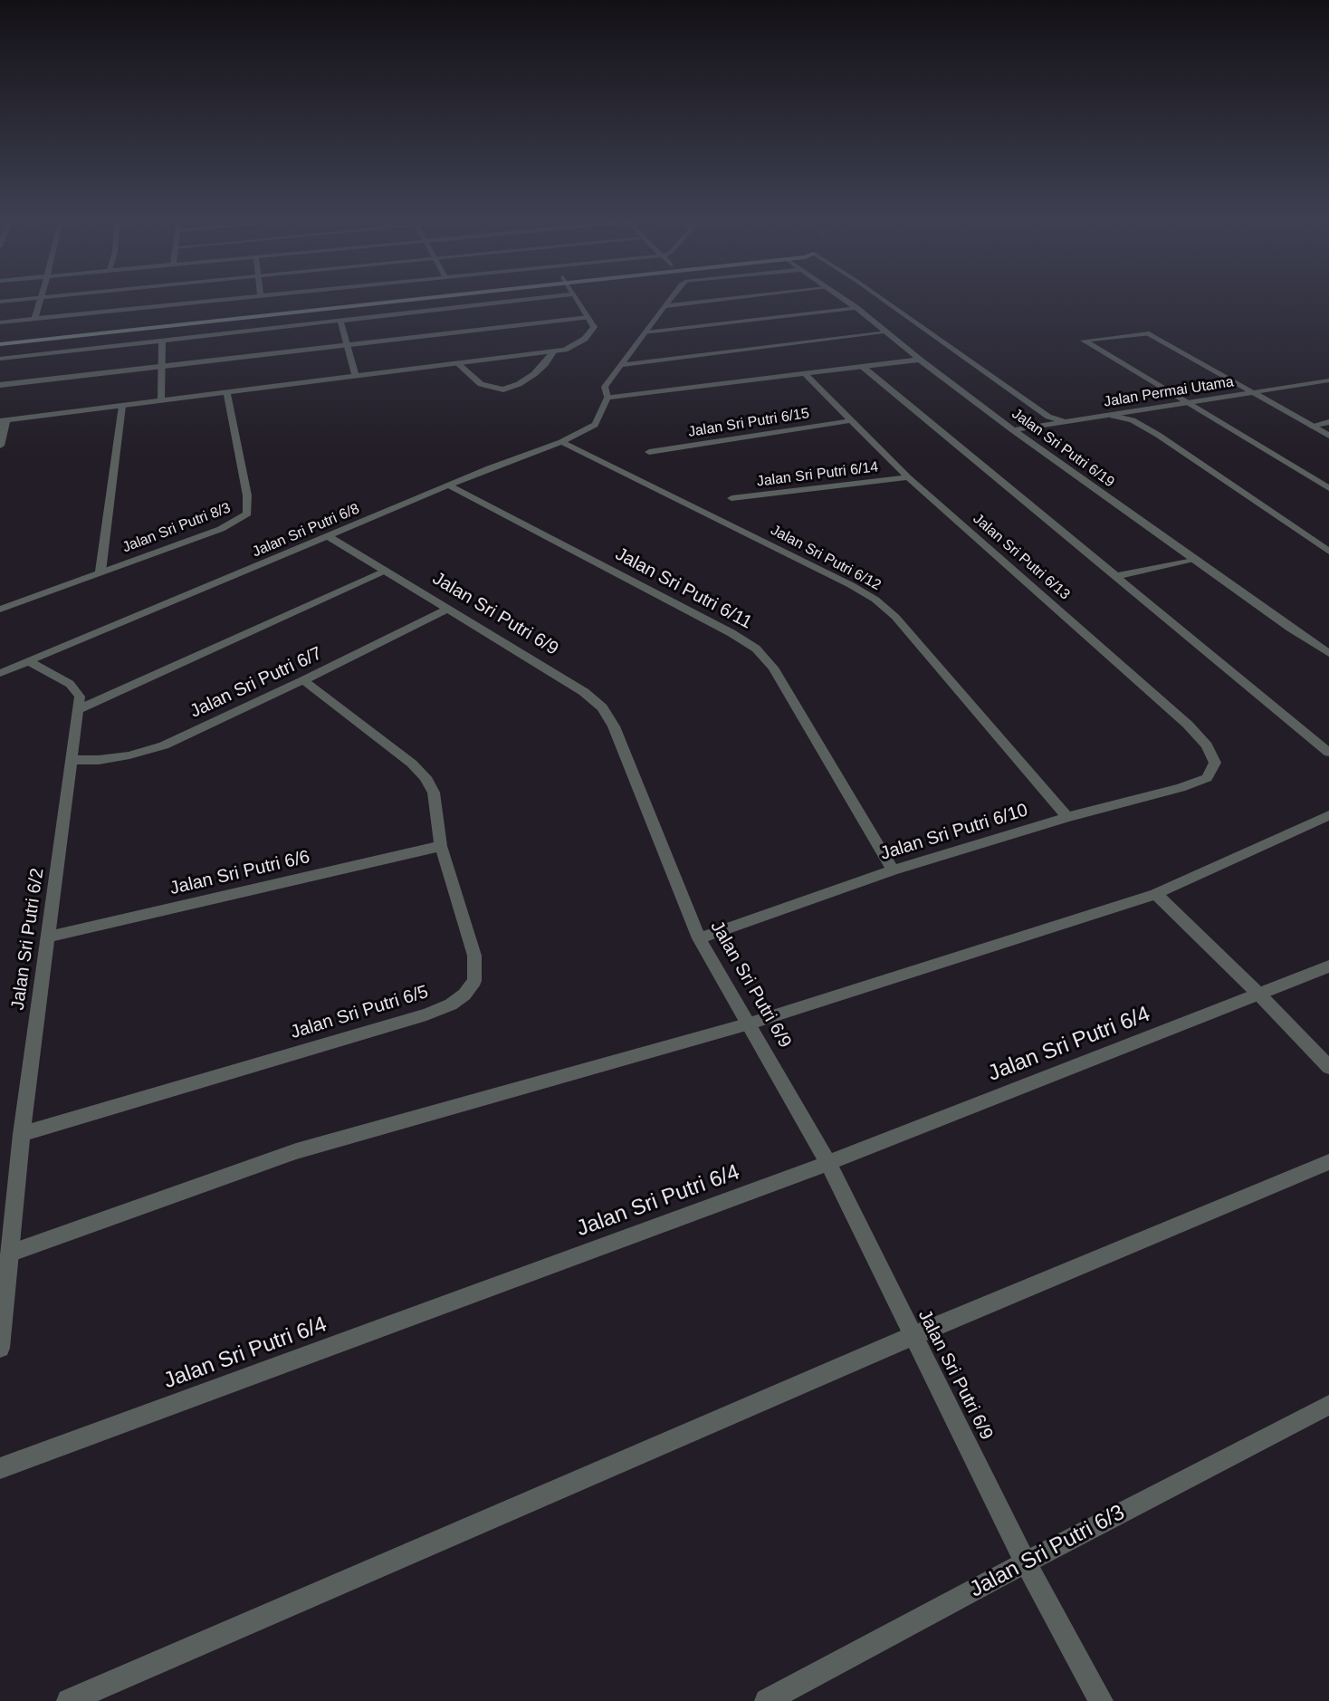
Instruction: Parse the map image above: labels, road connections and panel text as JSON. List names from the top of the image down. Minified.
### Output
{"streets":{"street":["Jalan Permai Utama","Jalan Sri Putri 6/15","Jalan Sri Putri 6/19","Jalan Sri Putri 6/14","Jalan Sri Putri 8/3","Jalan Sri Putri 6/8","Jalan Sri Putri 6/13","Jalan Sri Putri 6/12","Jalan Sri Putri 6/11","Jalan Sri Putri 6/9","Jalan Sri Putri 6/7","Jalan Sri Putri 6/10","Jalan Sri Putri 6/6","Jalan Sri Putri 6/2","Jalan Sri Putri 6/5","Jalan Sri Putri 6/4","Jalan Sri Putri 6/3"]},"crossings":[["Jalan Permai Utama","Jalan Sri Putri 6/19"],["Jalan Sri Putri 6/15","Jalan Sri Putri 6/13"],["Jalan Sri Putri 6/14","Jalan Sri Putri 6/13"],["Jalan Sri Putri 6/8","Jalan Sri Putri 6/12"],["Jalan Sri Putri 6/8","Jalan Sri Putri 6/11"],["Jalan Sri Putri 6/8","Jalan Sri Putri 6/9"],["Jalan Sri Putri 6/8","Jalan Sri Putri 6/2"],["Jalan Sri Putri 6/13","Jalan Sri Putri 6/10"],["Jalan Sri Putri 6/12","Jalan Sri Putri 6/10"],["Jalan Sri Putri 6/11","Jalan Sri Putri 6/10"],["Jalan Sri Putri 6/9","Jalan Sri Putri 6/7"],["Jalan Sri Putri 6/9","Jalan Sri Putri 6/10"],["Jalan Sri Putri 6/9","Jalan Sri Putri 6/4"],["Jalan Sri Putri 6/9","Jalan Sri Putri 6/3"],["Jalan Sri Putri 6/7","Jalan Sri Putri 6/2"],["Jalan Sri Putri 6/7","Jalan Sri Putri 6/5"],["Jalan Sri Putri 6/6","Jalan Sri Putri 6/2"],["Jalan Sri Putri 6/6","Jalan Sri Putri 6/5"],["Jalan Sri Putri 6/2","Jalan Sri Putri 6/5"]]}
